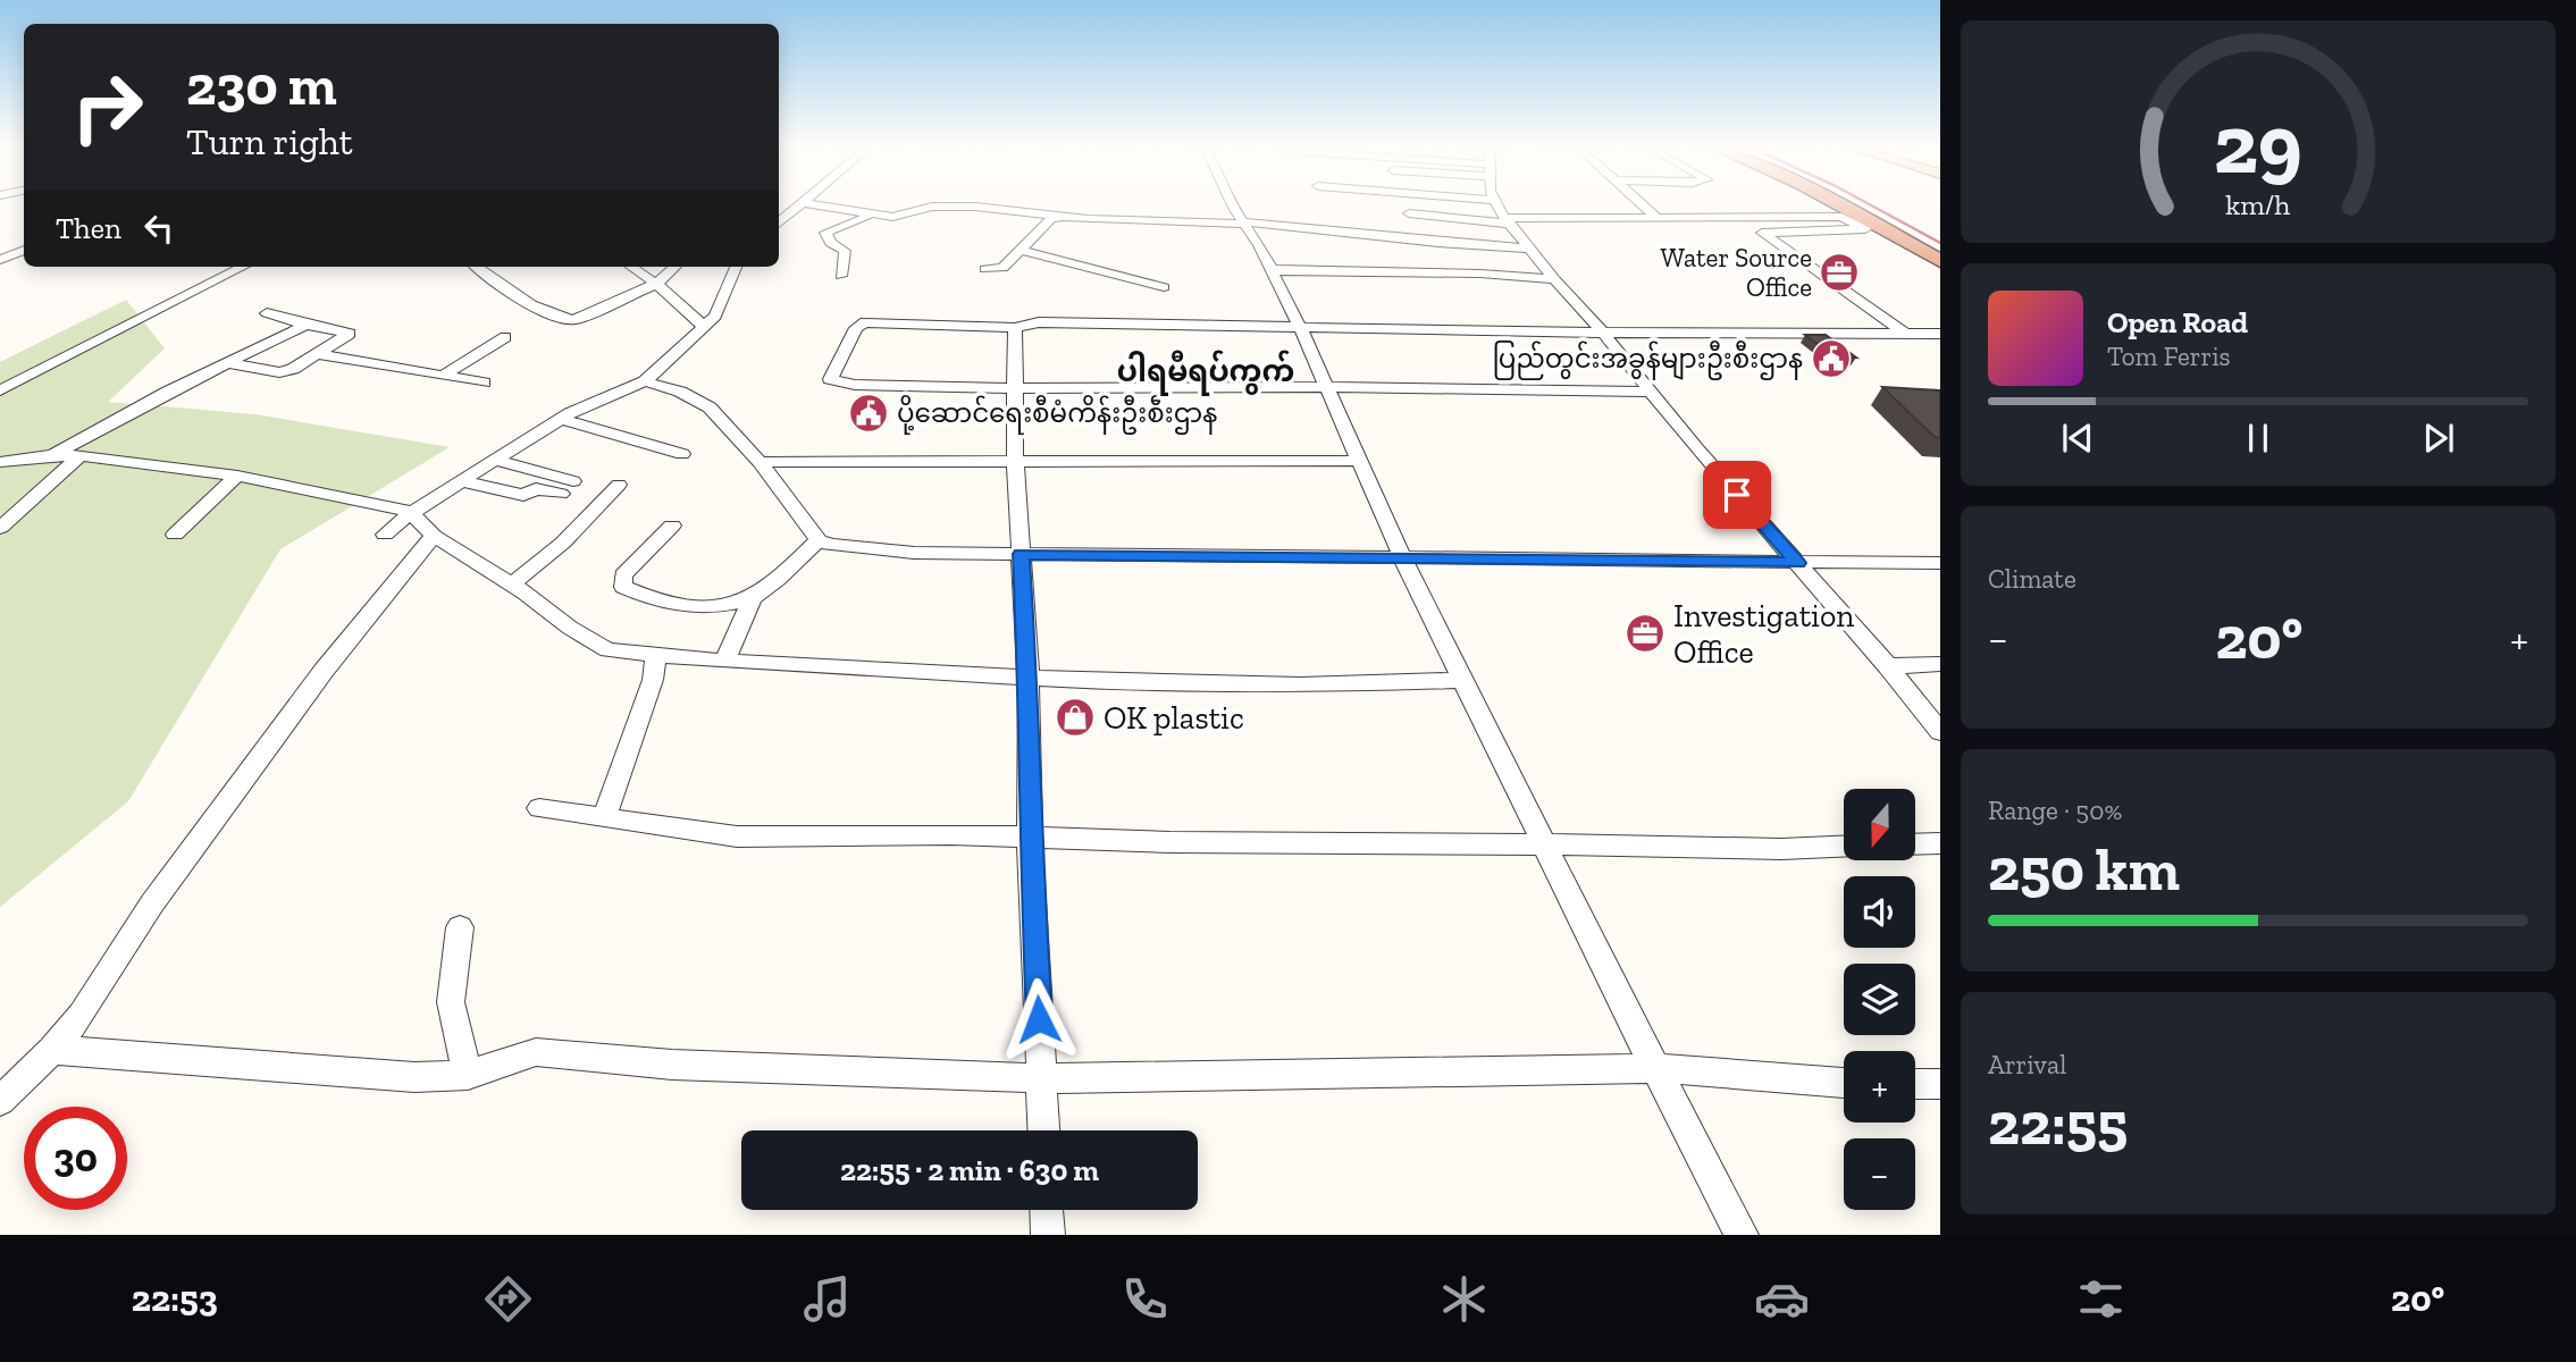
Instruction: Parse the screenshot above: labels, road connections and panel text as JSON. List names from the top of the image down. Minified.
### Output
{"districts":["ပါရမီရပ်ကွက်"],"places":{"office":["Water Source Office","Investigation Office"],"public building":["ပြည်တွင်းအခွန်များဦးစီးဌာန","ပို့ဆောင်ရေးစီမံကိန်းဦးစီးဌာန"],"shop":["OK plastic"]},"north":"bottom","page":{"turn":["230 m","Turn right"],"then":"Then","song":["Open Road","Tom Ferris"],"tile":["Climate",["Range · 50%","250 km"],["Arrival","22:55"]],"heat":["−","20°","+"],"map_buttons":["+","−"],"limit":"30","trip":"22:55 · 2 min · 630 m","tabs":["22:53","20°"],"gauge":["29","km/h"]}}
